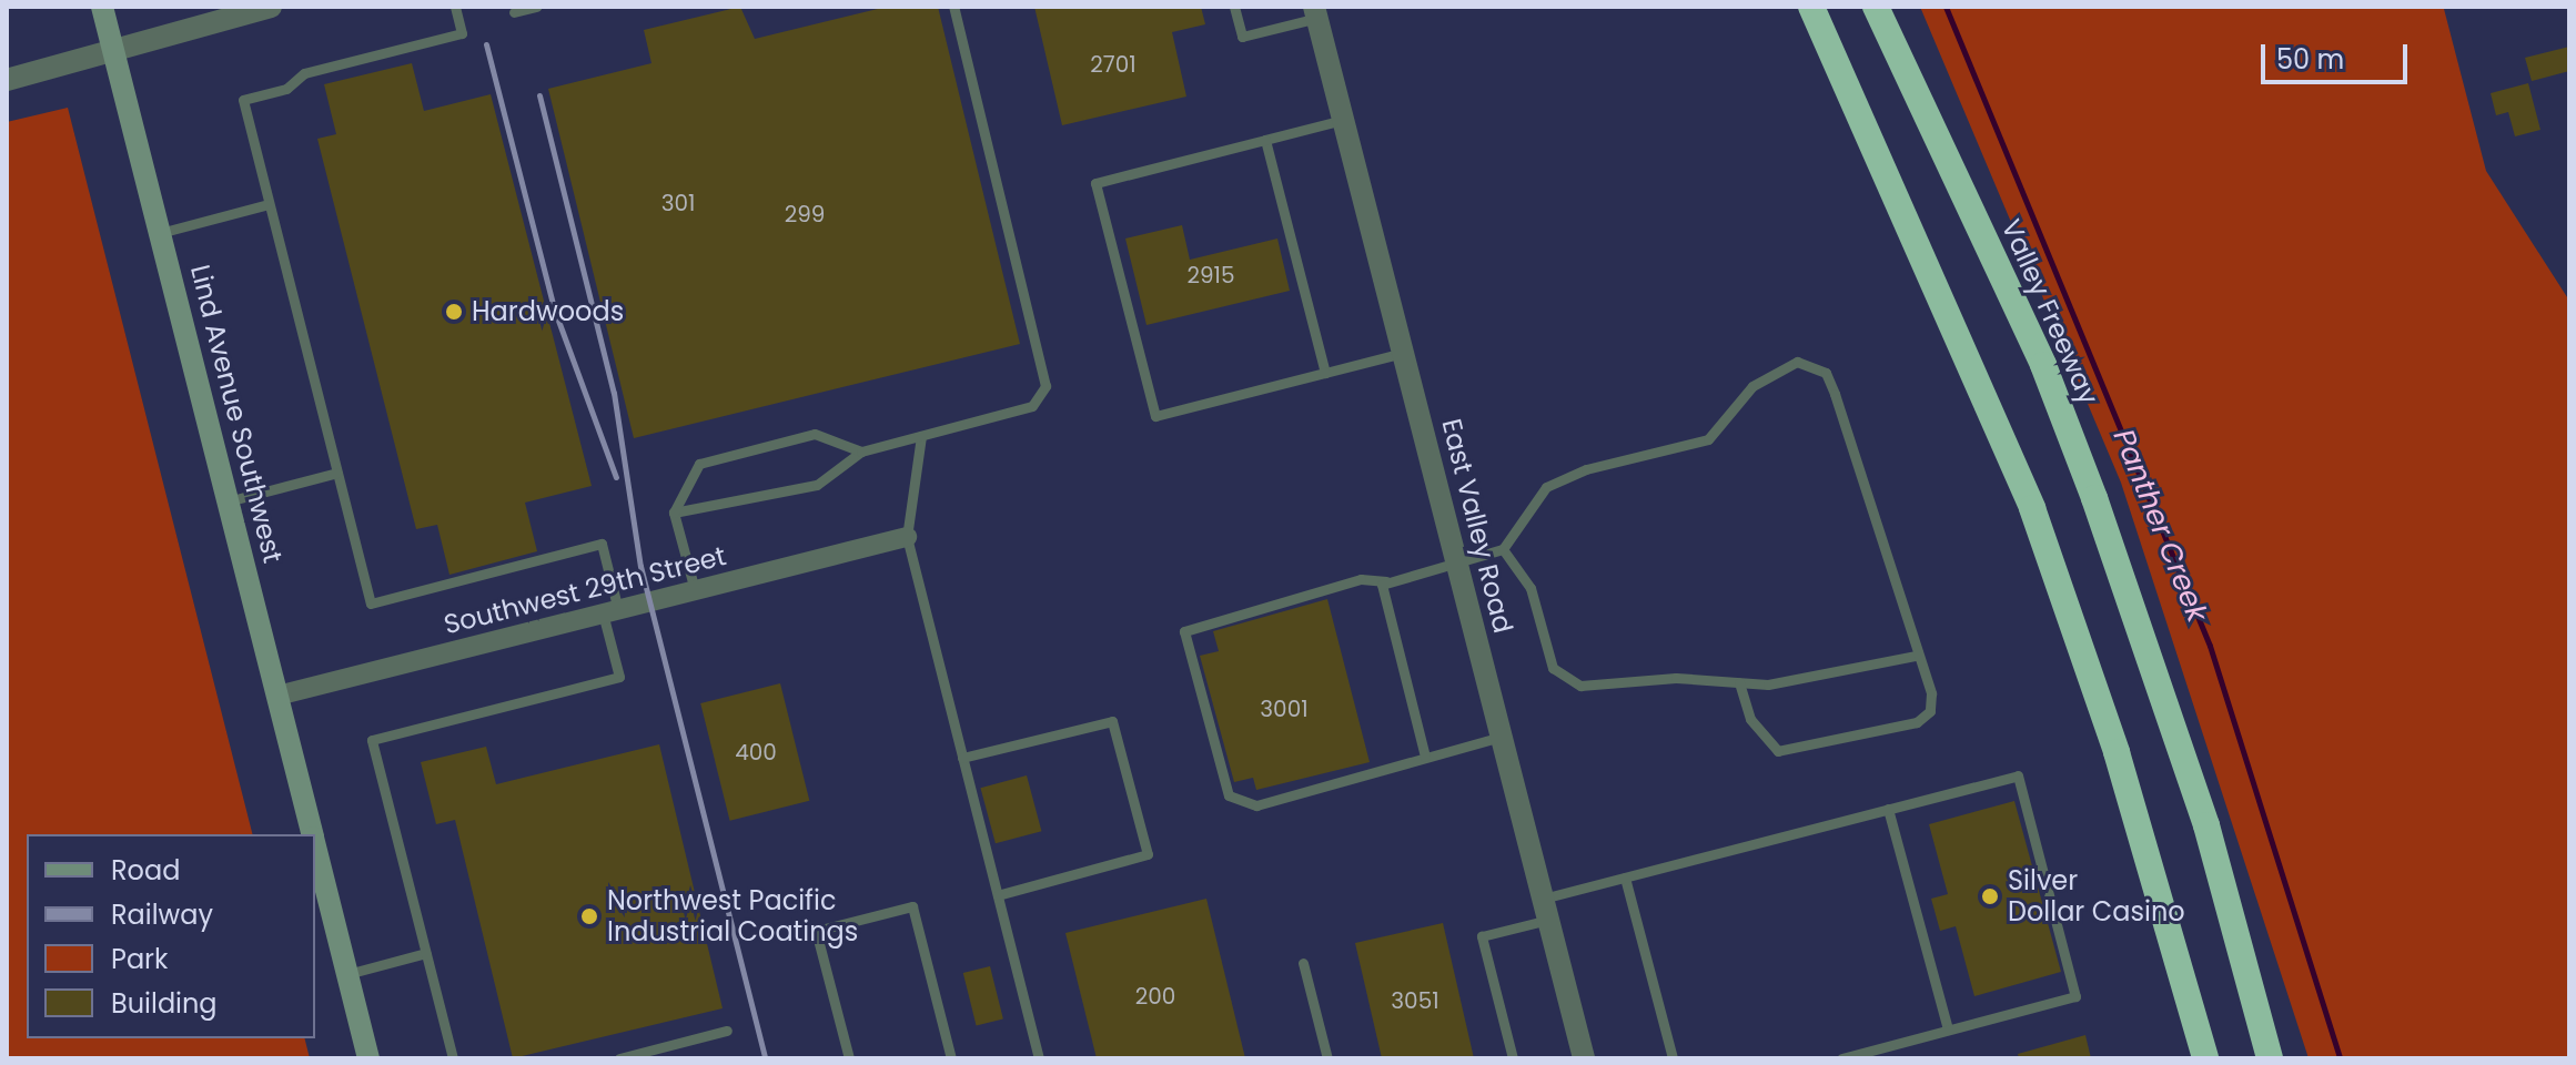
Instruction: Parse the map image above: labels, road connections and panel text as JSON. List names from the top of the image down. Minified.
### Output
{"streets":{"highway":["Valley Freeway"],"main road":["Lind Avenue Southwest"],"street":["East Valley Road","Southwest 29th Street"]},"crossings":[["Lind Avenue Southwest","Southwest 29th Street"]],"water":["Panther Creek"],"places":["Hardwoods","Silver Dollar Casino","Northwest Pacific Industrial Coatings"],"house_numbers":["2701","301","299","2915","3001","400","200","3051"],"legend":["Road","Railway","Park","Building"],"scale_bar":"50 m"}
